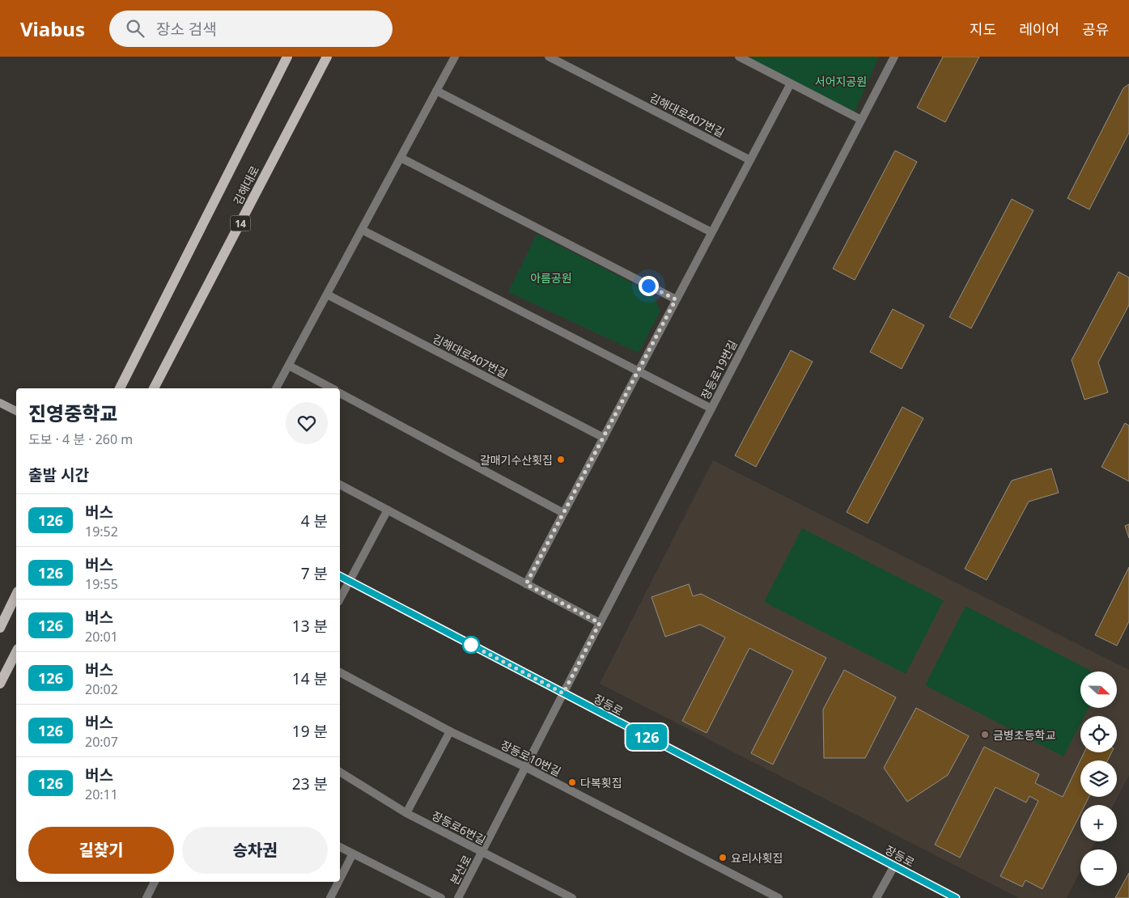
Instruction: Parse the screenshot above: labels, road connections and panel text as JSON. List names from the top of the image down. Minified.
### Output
{"streets":{"main road":["김해대로","14","장등로"],"street":["김해대로407번길","장등로19번길","장등로10번길","장등로6번길","본산로"]},"crossings":[["장등로19번길","장등로"],["장등로19번길","장등로10번길"],["장등로19번길","본산로"],["장등로10번길","본산로"],["장등로6번길","본산로"]],"parks":["서어지공원","아름공원"],"places":["갈매기수산횟집","금병초등학교","다복횟집","요리사횟집"],"lines":["bus line 126"],"north":"right","page":{"header":"Viabus","search":"장소 검색","nav":["지도","레이어","공유"],"on_map":"126","heading":[["진영중학교","도보 · 4 분 · 260 m"],"출발 시간"],"list":[{"mark":"126","name":"버스","note":"19:52","value":"4 분"},{"mark":"126","name":"버스","note":"19:55","value":"7 분"},{"mark":"126","name":"버스","note":"20:01","value":"13 분"},{"mark":"126","name":"버스","note":"20:02","value":"14 분"},{"mark":"126","name":"버스","note":"20:07","value":"19 분"},{"mark":"126","name":"버스","note":"20:11","value":"23 분"}],"map_buttons":["+","−"],"buttons":["길찾기","승차권"]}}
